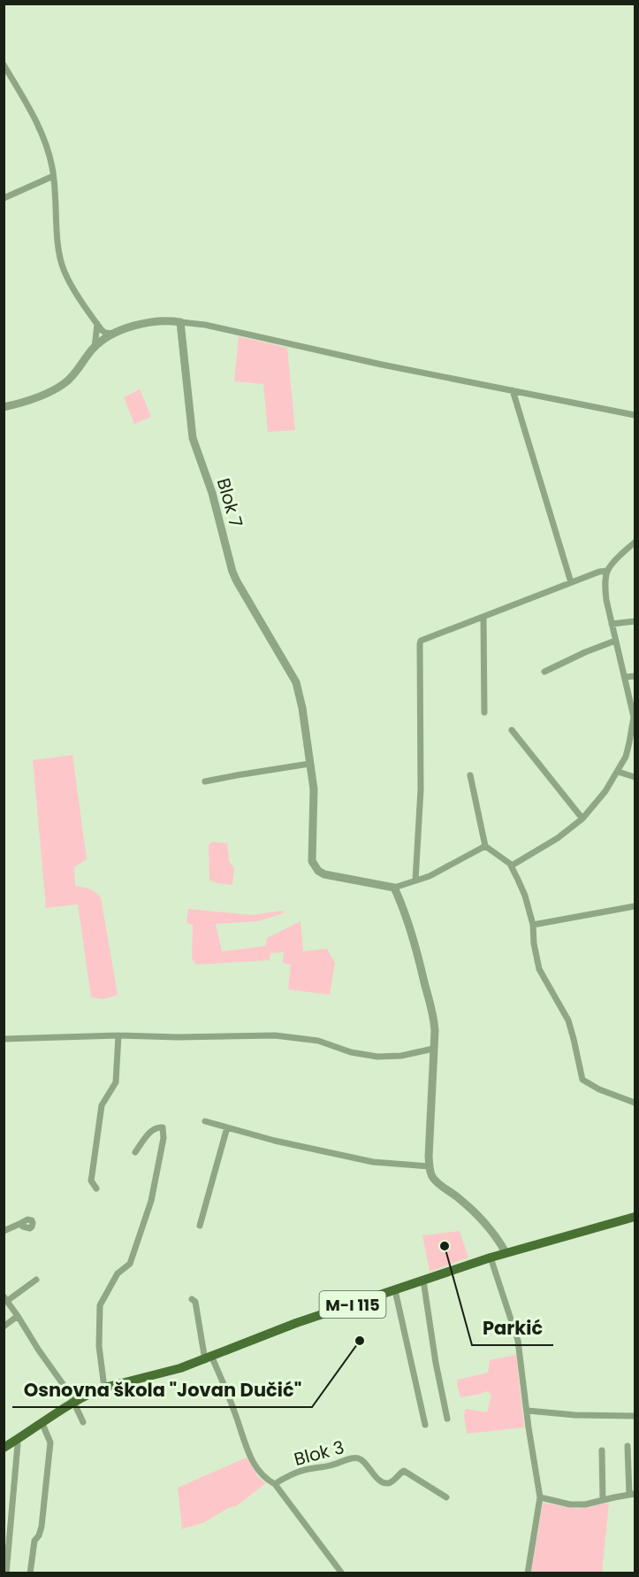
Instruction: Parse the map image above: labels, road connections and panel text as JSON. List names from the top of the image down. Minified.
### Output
{"streets":{"main road":["M-I 115"],"street":["Blok 7","Blok 3"]},"places":["Parkić","Osnovna škola \"Jovan Dučić\""]}
